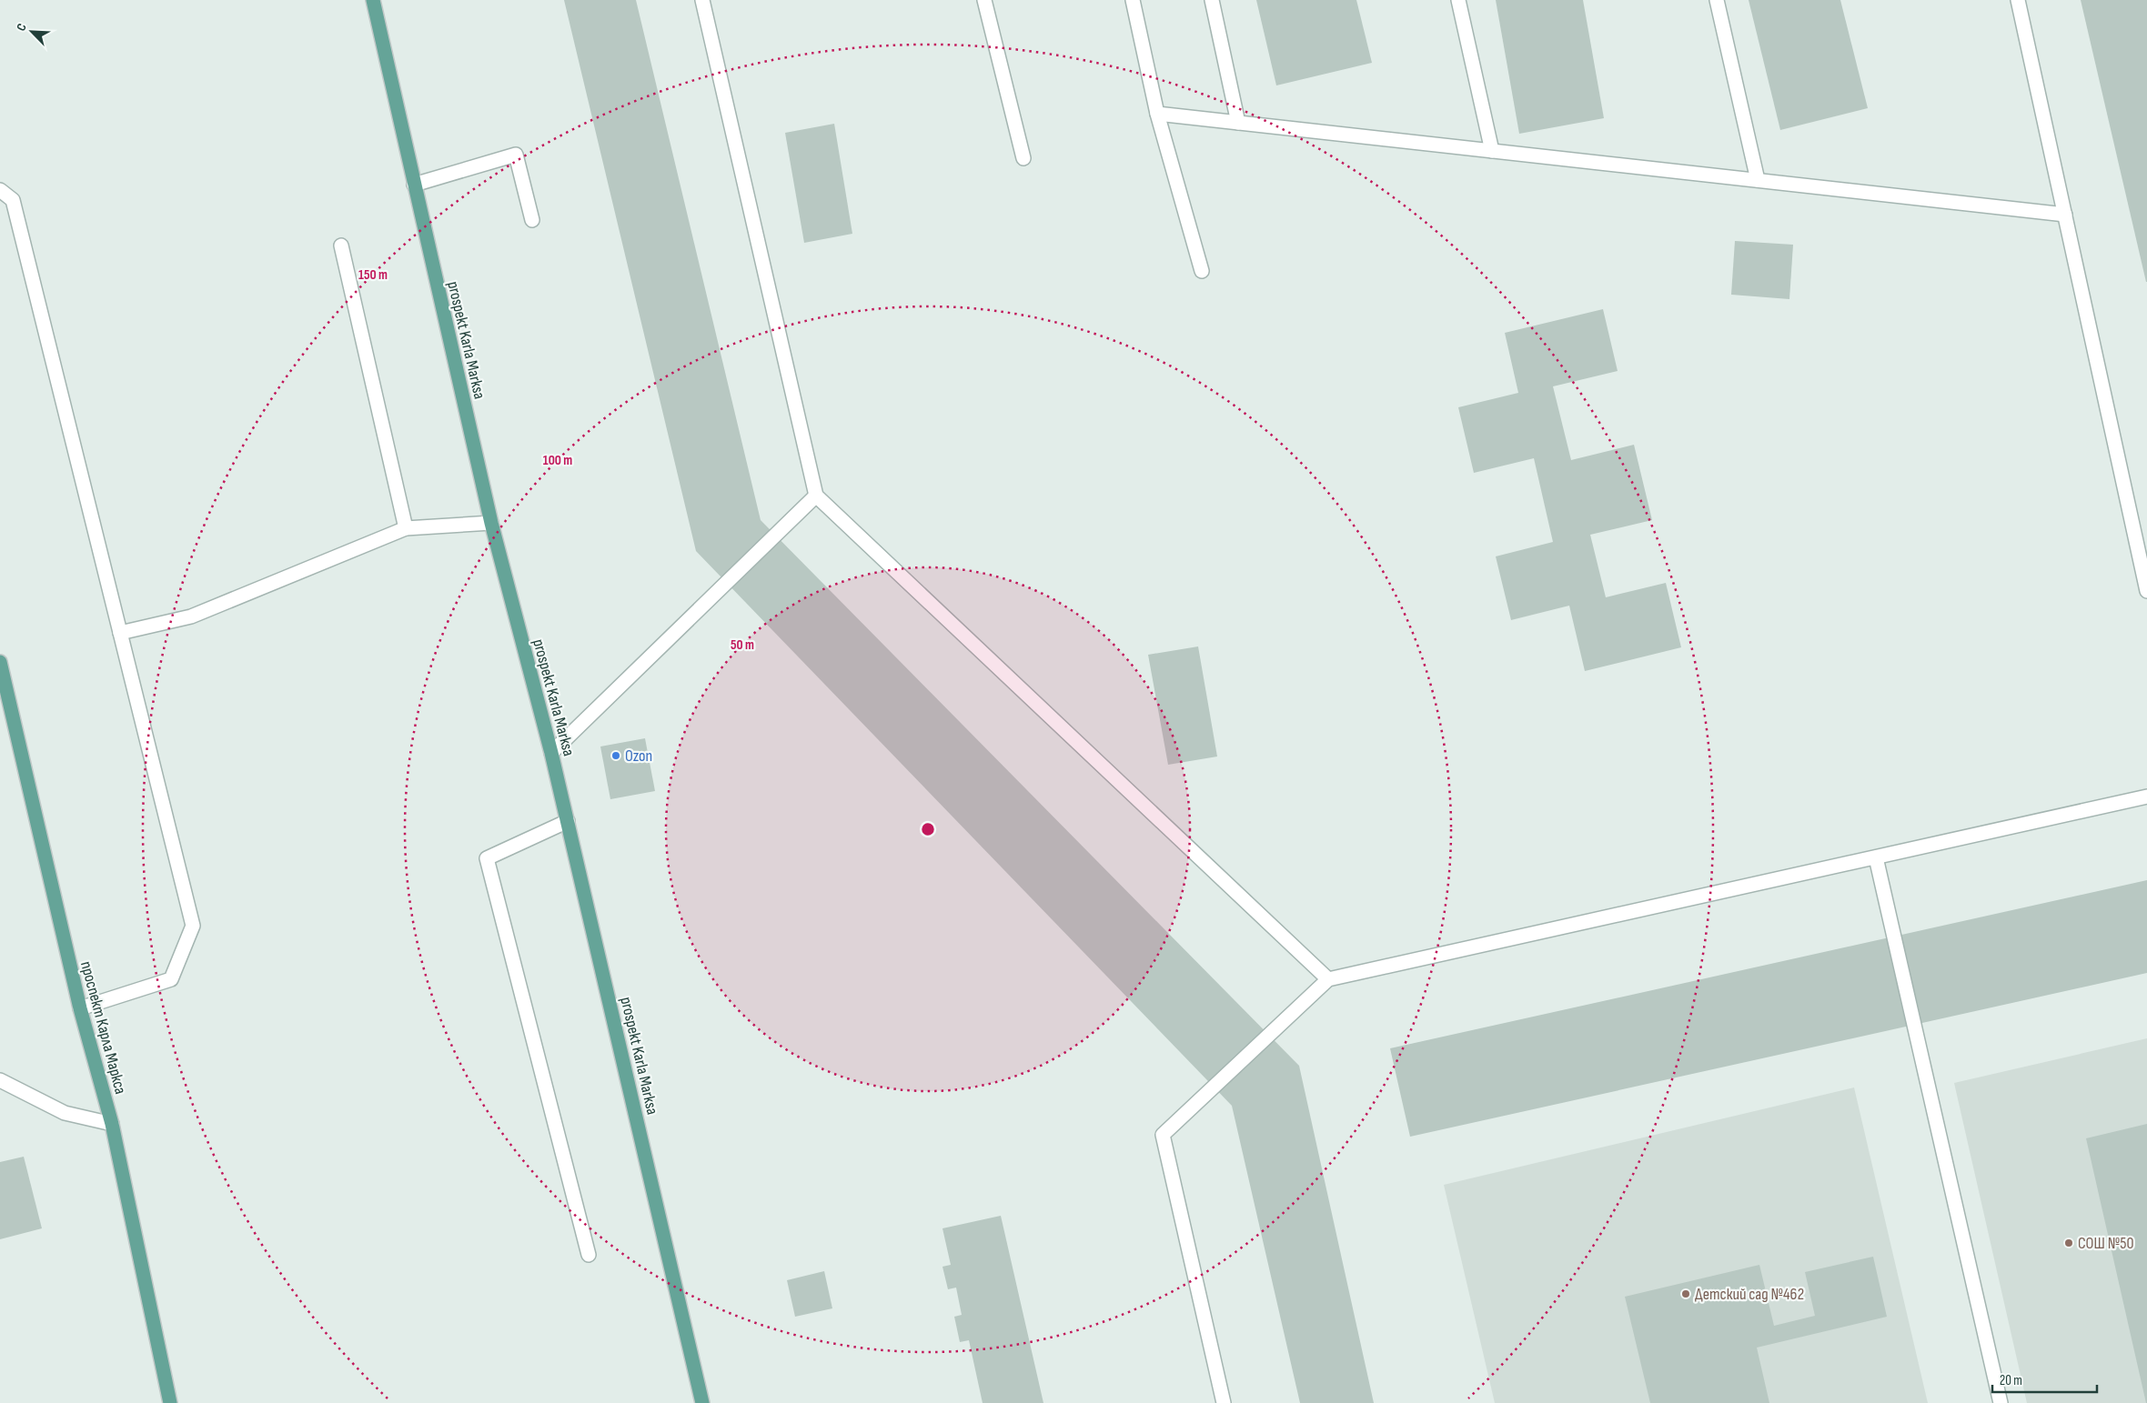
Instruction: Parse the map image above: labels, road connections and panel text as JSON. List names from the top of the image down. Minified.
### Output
{"streets":{"main road":["prospekt Karla Marksa","проспект Карла Маркса"]},"places":["Ozon","СОШ №50","Детский сад №462"],"scale_bar":"20 m","north":"top left","rings":["150 m","100 m","50 m"]}
